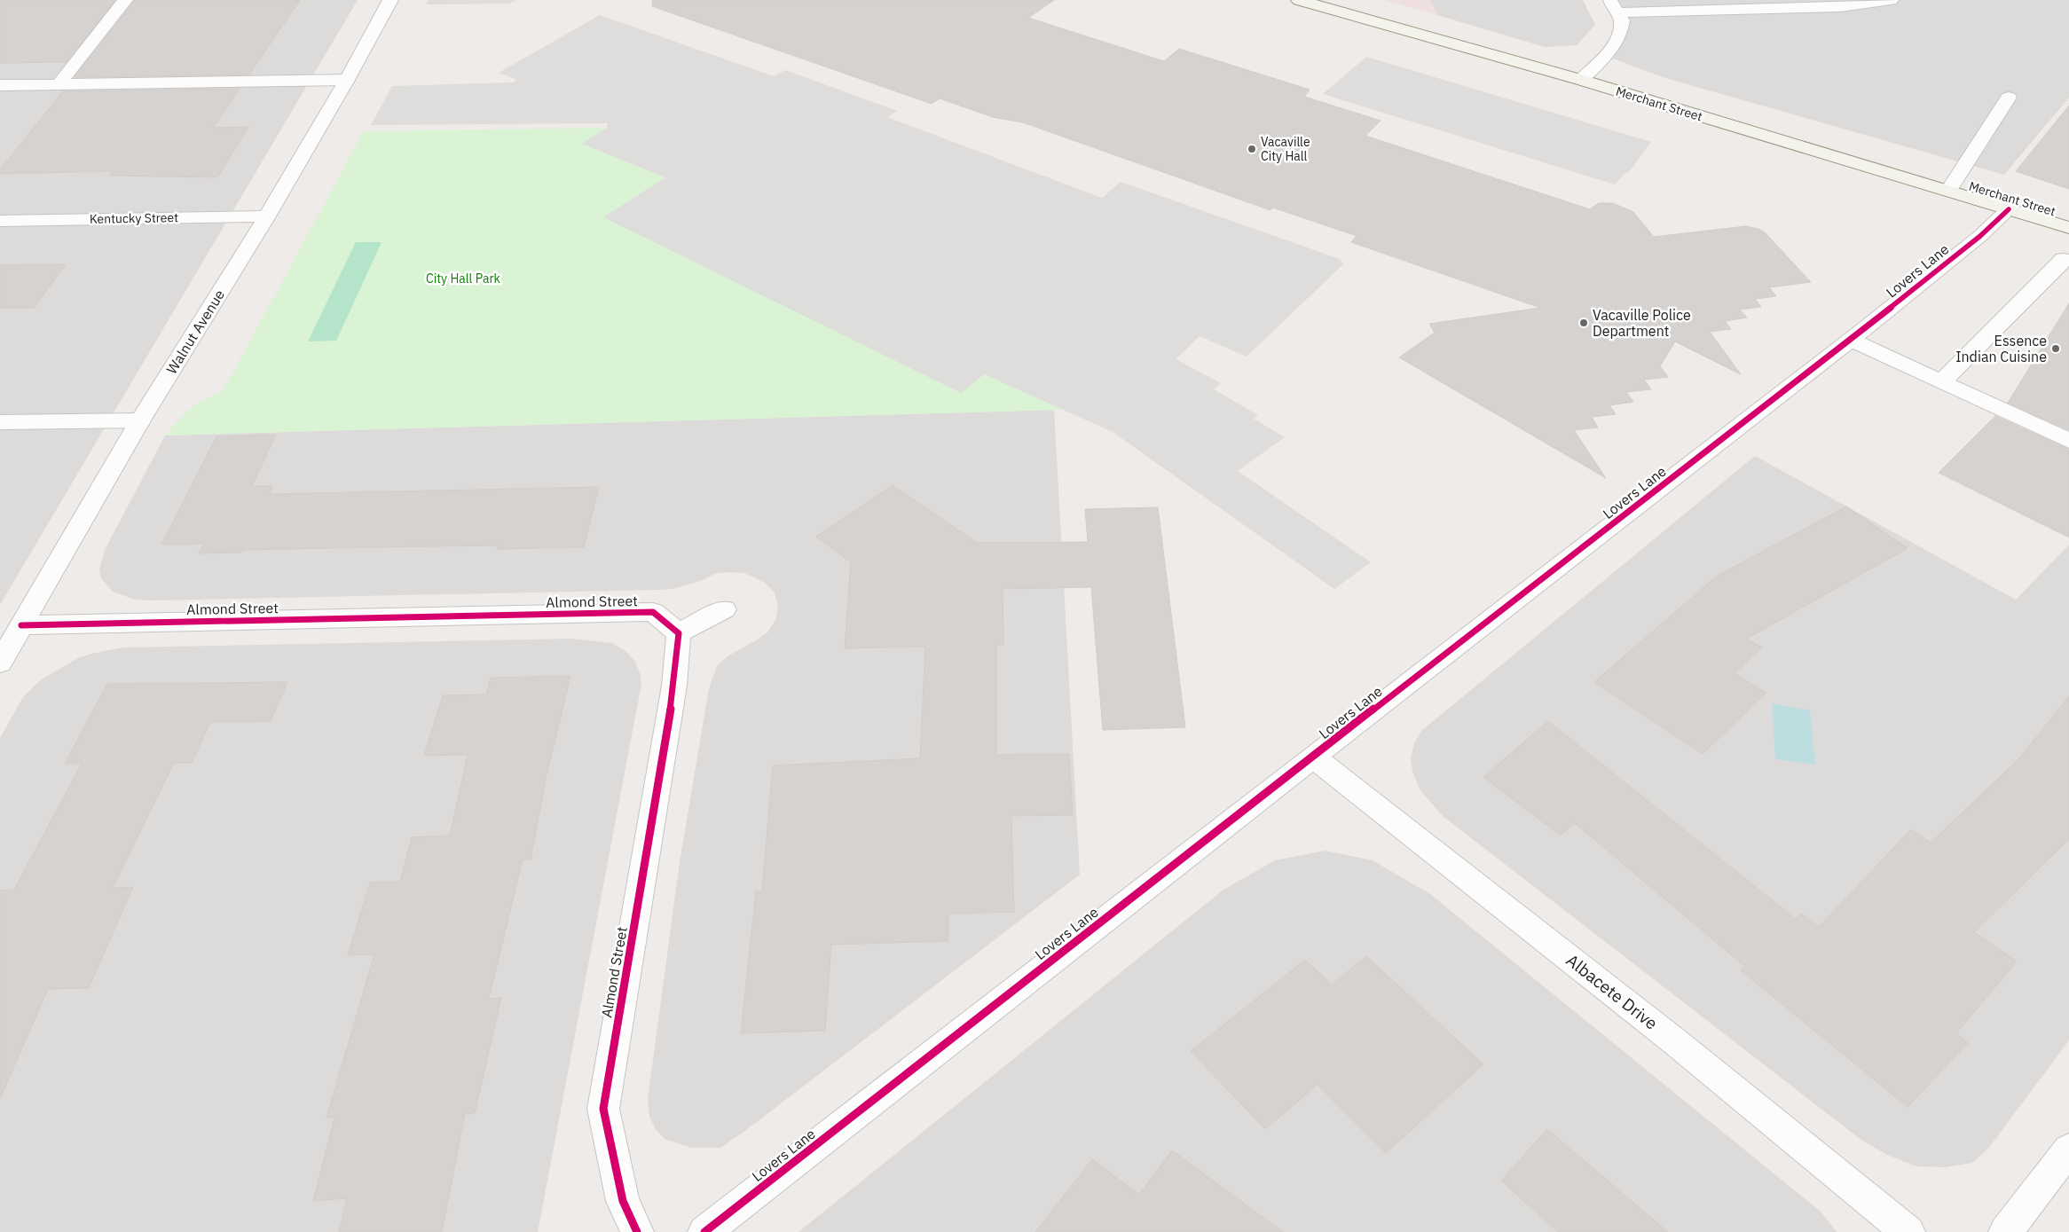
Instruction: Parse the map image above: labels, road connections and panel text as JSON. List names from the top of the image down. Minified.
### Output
{"streets":{"main road":["Merchant Street"],"street":["Kentucky Street","Lovers Lane","Walnut Avenue","Almond Street","Albacete Drive"]},"crossings":[["Merchant Street","Lovers Lane"],["Kentucky Street","Walnut Avenue"],["Lovers Lane","Albacete Drive"],["Walnut Avenue","Almond Street"]],"parks":["City Hall Park"],"places":["Vacaville City Hall","Vacaville Police Department","Essence Indian Cuisine"]}
